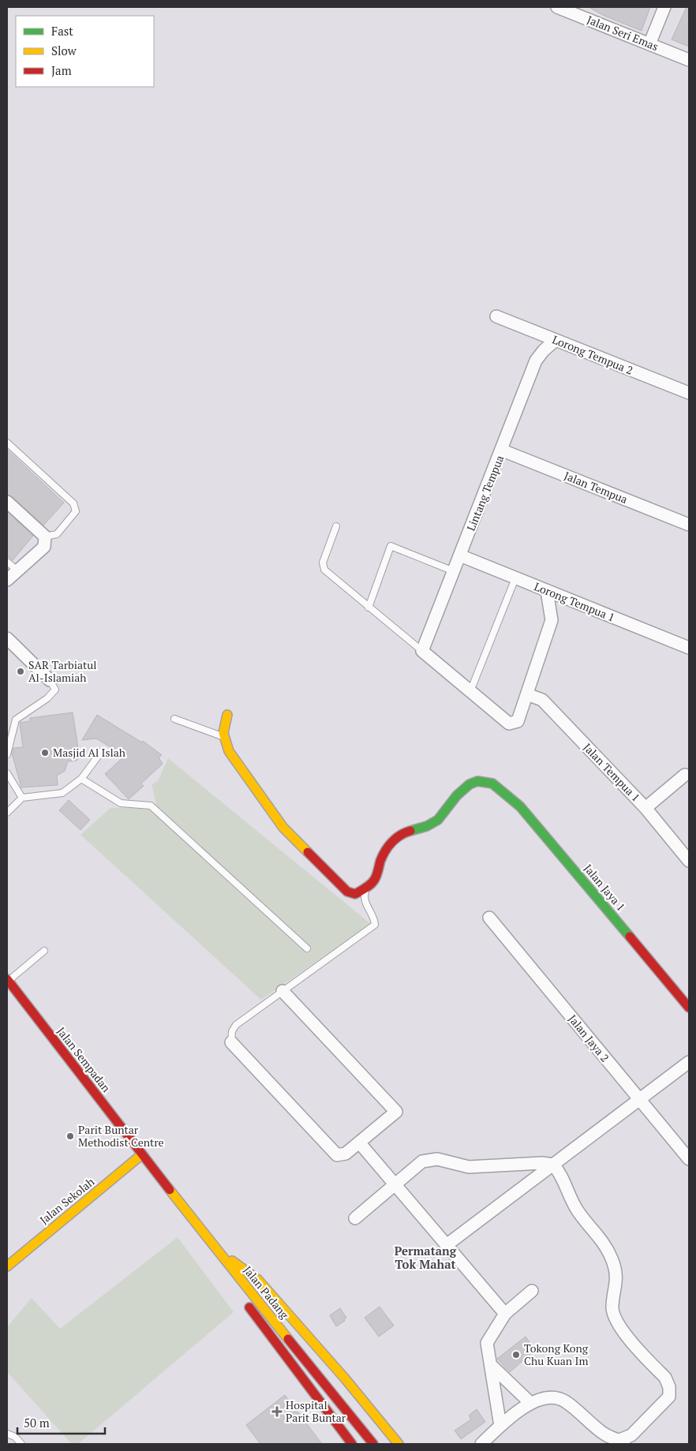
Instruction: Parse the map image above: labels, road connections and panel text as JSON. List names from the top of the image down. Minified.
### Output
{"streets":{"street":["Jalan Seri Emas","Lorong Tempua 2","Jalan Tempua","Lintang Tempua","Lorong Tempua 1","Jalan Tempua 1","Jalan Jaya 1","Jalan Jaya 2","Jalan Sempadan","Jalan Sekolah","Jalan Padang"]},"crossings":[["Lorong Tempua 2","Lintang Tempua"],["Jalan Tempua","Lintang Tempua"],["Lintang Tempua","Lorong Tempua 1"],["Jalan Sempadan","Jalan Sekolah"],["Jalan Sempadan","Jalan Padang"],["Jalan Sekolah","Jalan Padang"]],"districts":["Permatang Tok Mahat"],"places":{"other":["SAR Tarbiatul Al-Islamiah","Masjid Al Islah","Parit Buntar Methodist Centre","Tokong Kong Chu Kuan Im"],"health":["Hospital Parit Buntar"]},"legend":["Fast","Slow","Jam"],"scale_bar":"50 m"}
